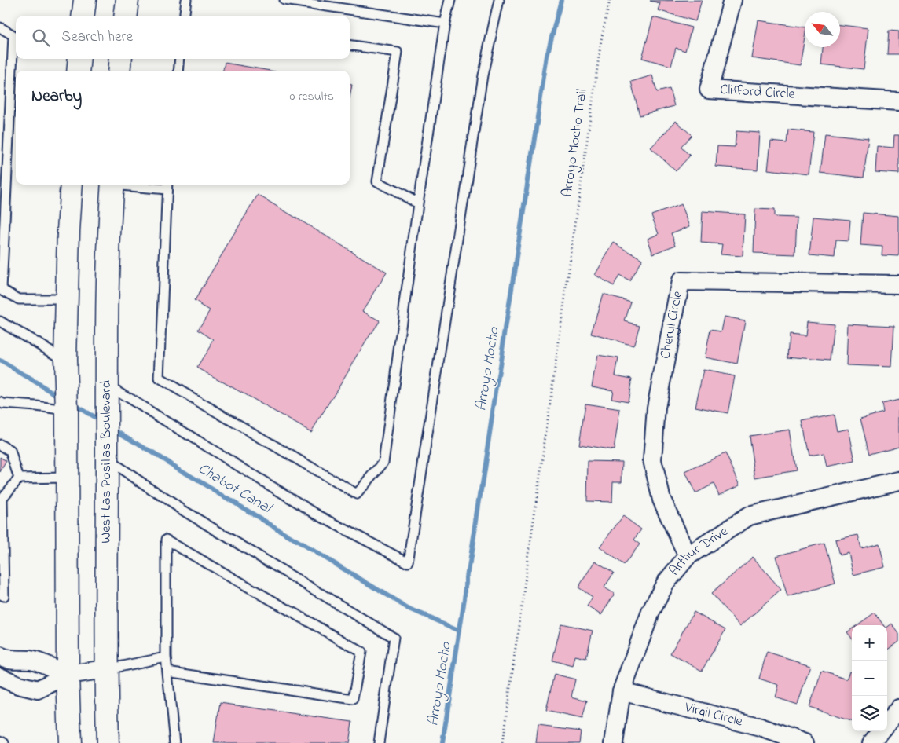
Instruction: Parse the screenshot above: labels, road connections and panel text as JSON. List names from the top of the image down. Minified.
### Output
{"streets":{"main road":["West Las Positas Boulevard"],"street":["Clifford Circle","Cheryl Circle","Arthur Drive","Virgil Circle"],"path":["Arroyo Mocho Trail"]},"crossings":[["Cheryl Circle","Arthur Drive"],["Arthur Drive","Virgil Circle"]],"water":["Arroyo Mocho","Chabot Canal"],"north":"top left","page":{"search":"Search here","heading":["Nearby","0 results"],"map_buttons":["+","−"]}}
